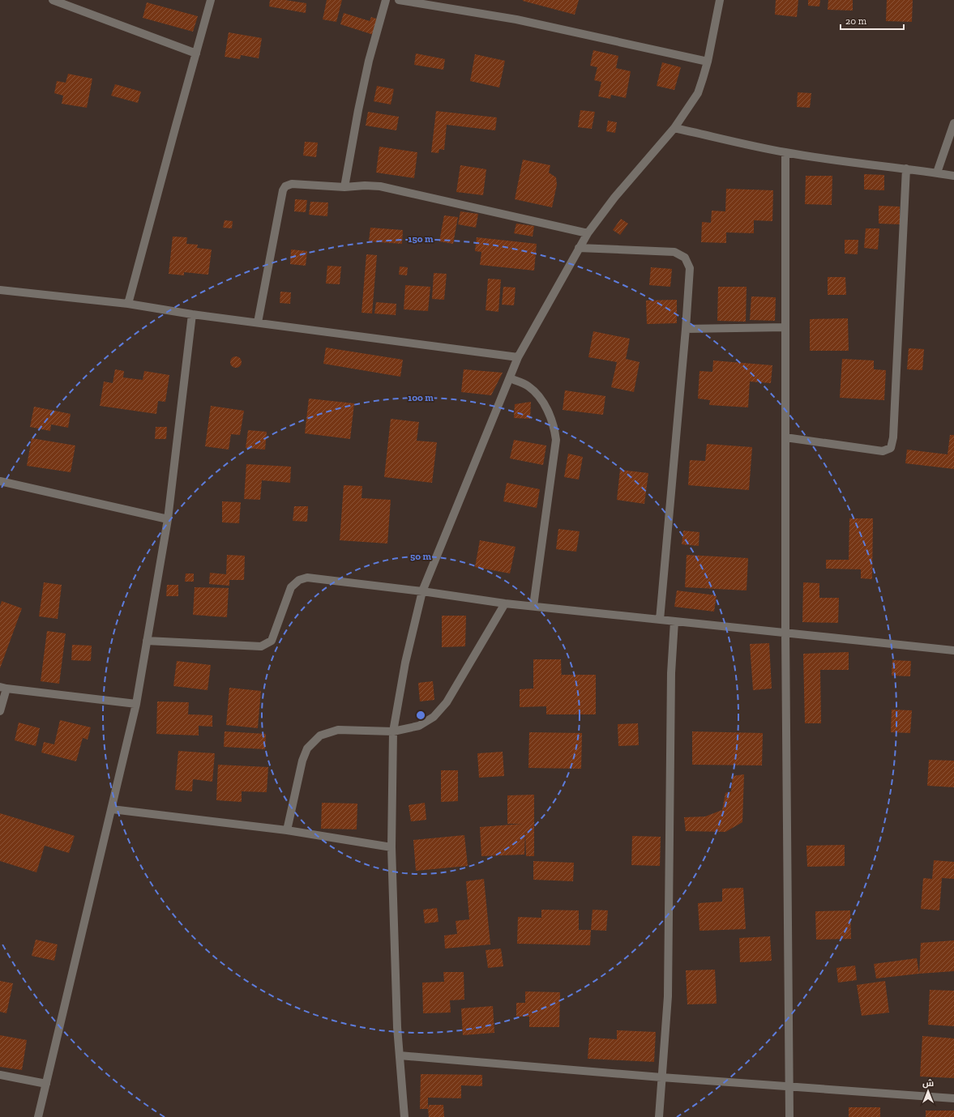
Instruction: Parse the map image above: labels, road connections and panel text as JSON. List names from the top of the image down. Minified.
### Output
{"scale_bar":"20 m","north":"top","rings":["150 m","100 m","50 m"]}
